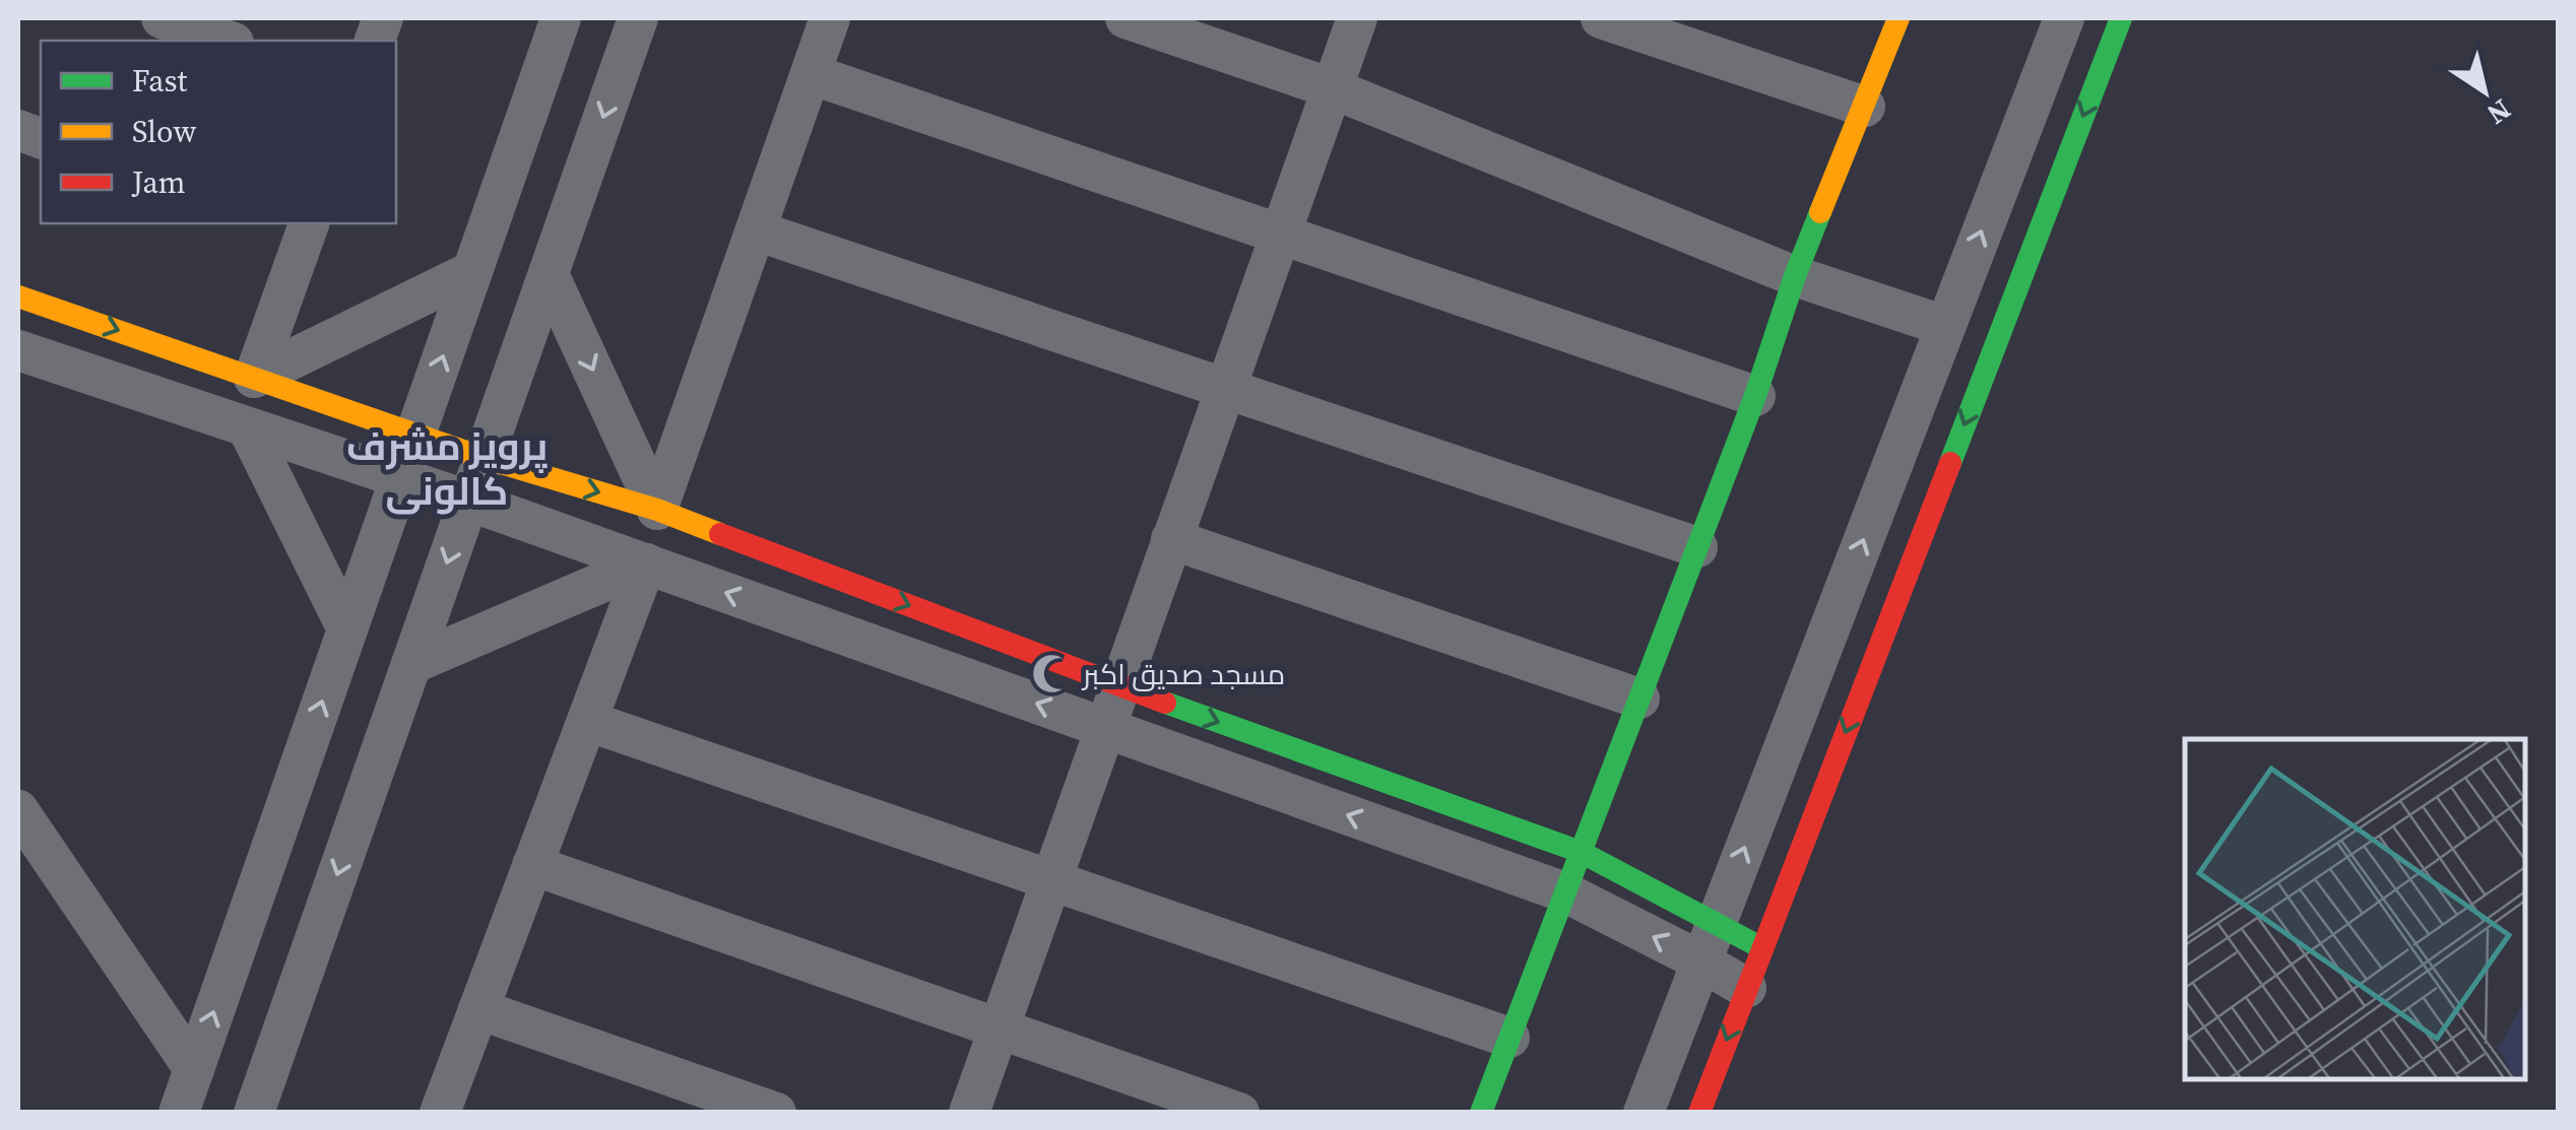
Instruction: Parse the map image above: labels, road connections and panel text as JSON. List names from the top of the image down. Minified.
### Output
{"districts":["پرویز مشرف کالونی"],"places":{"mosque":["مسجد صدیق اکبر"]},"legend":["Fast","Slow","Jam"],"north":"bottom right"}
